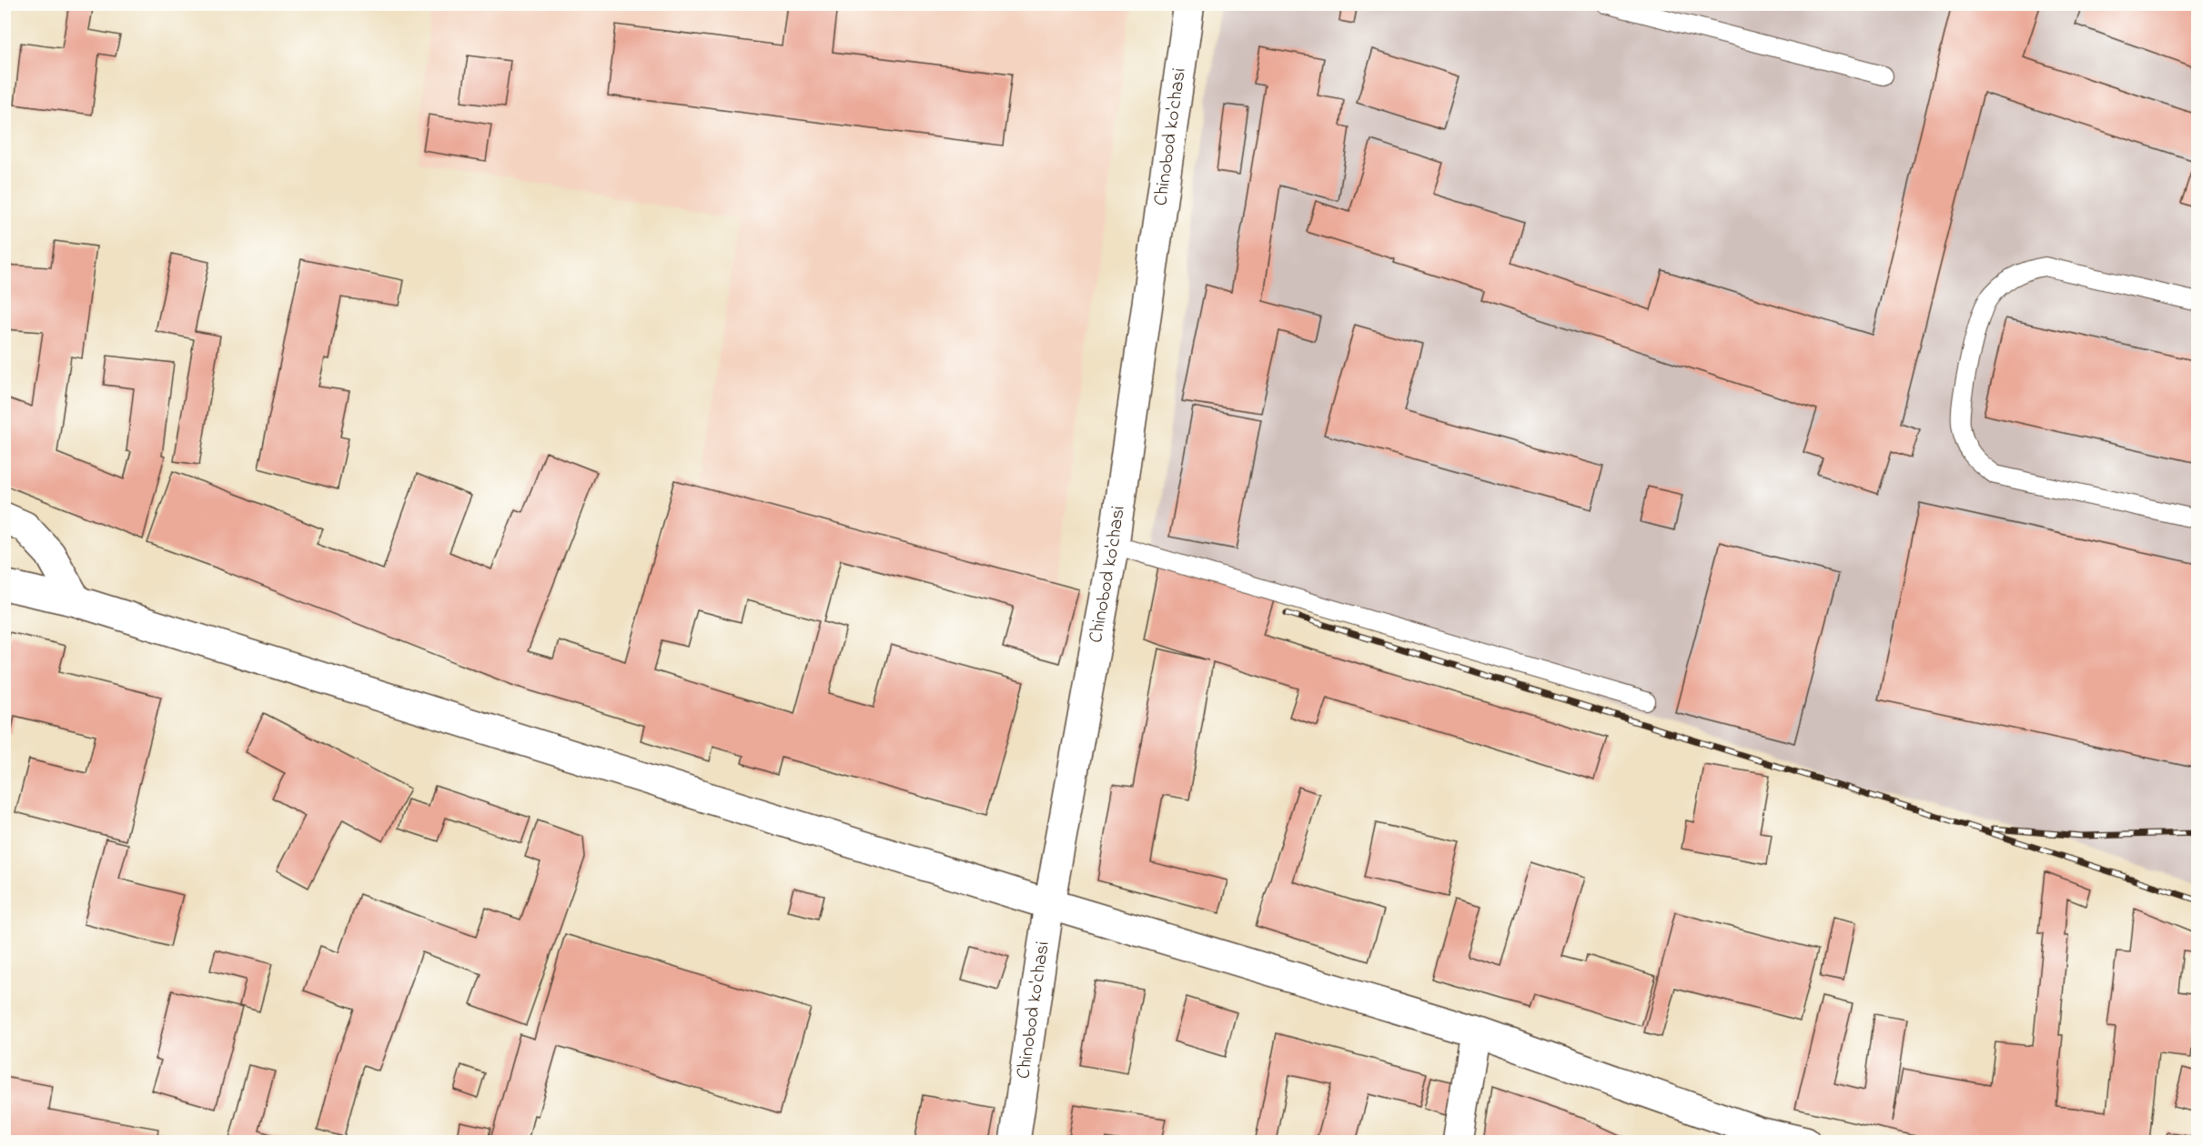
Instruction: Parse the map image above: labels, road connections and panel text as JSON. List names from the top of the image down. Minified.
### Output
{"streets":{"street":["Chinobod ko'chasi"]}}
